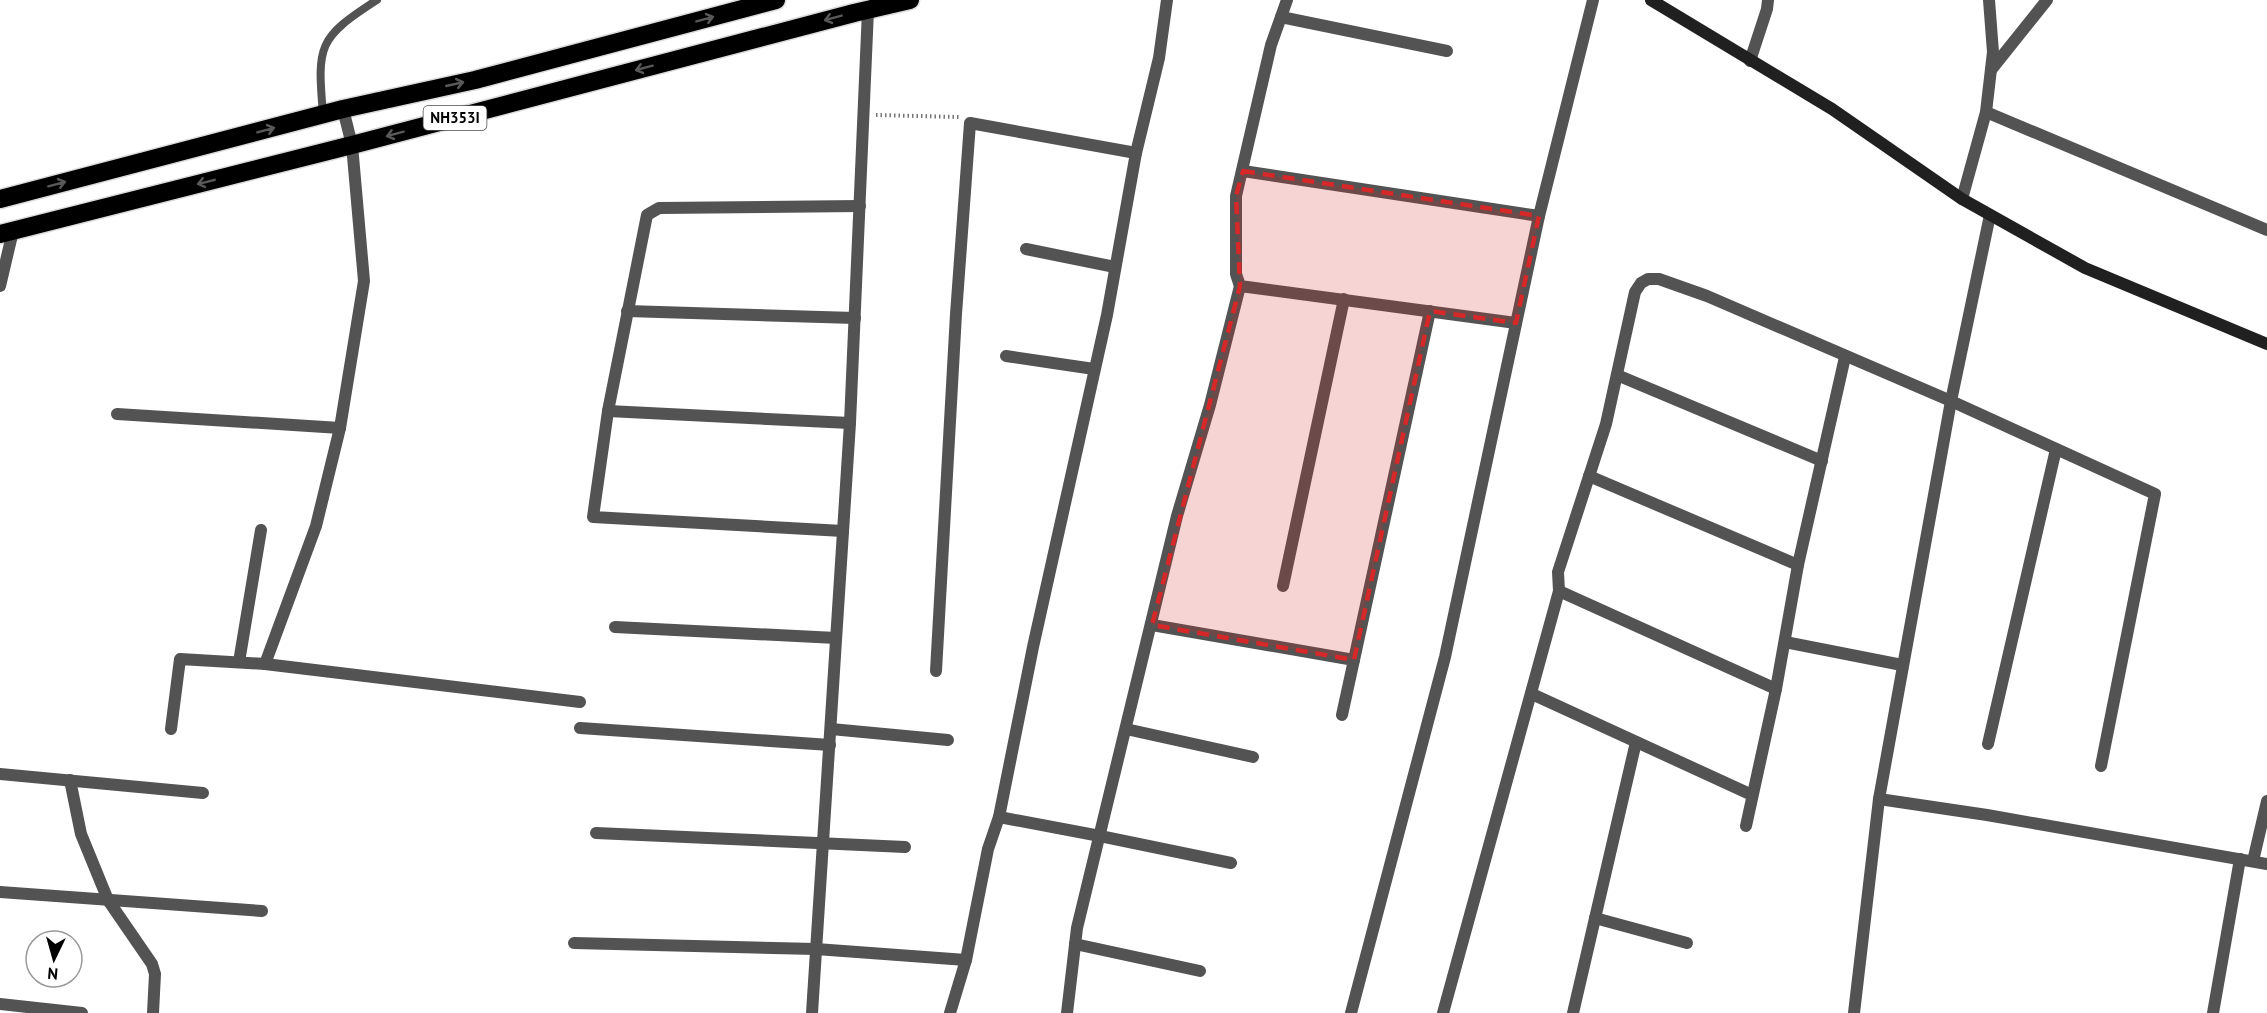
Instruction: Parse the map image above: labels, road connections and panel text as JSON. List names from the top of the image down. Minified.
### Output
{"streets":{"highway":["NH353I"]},"north":"bottom"}
